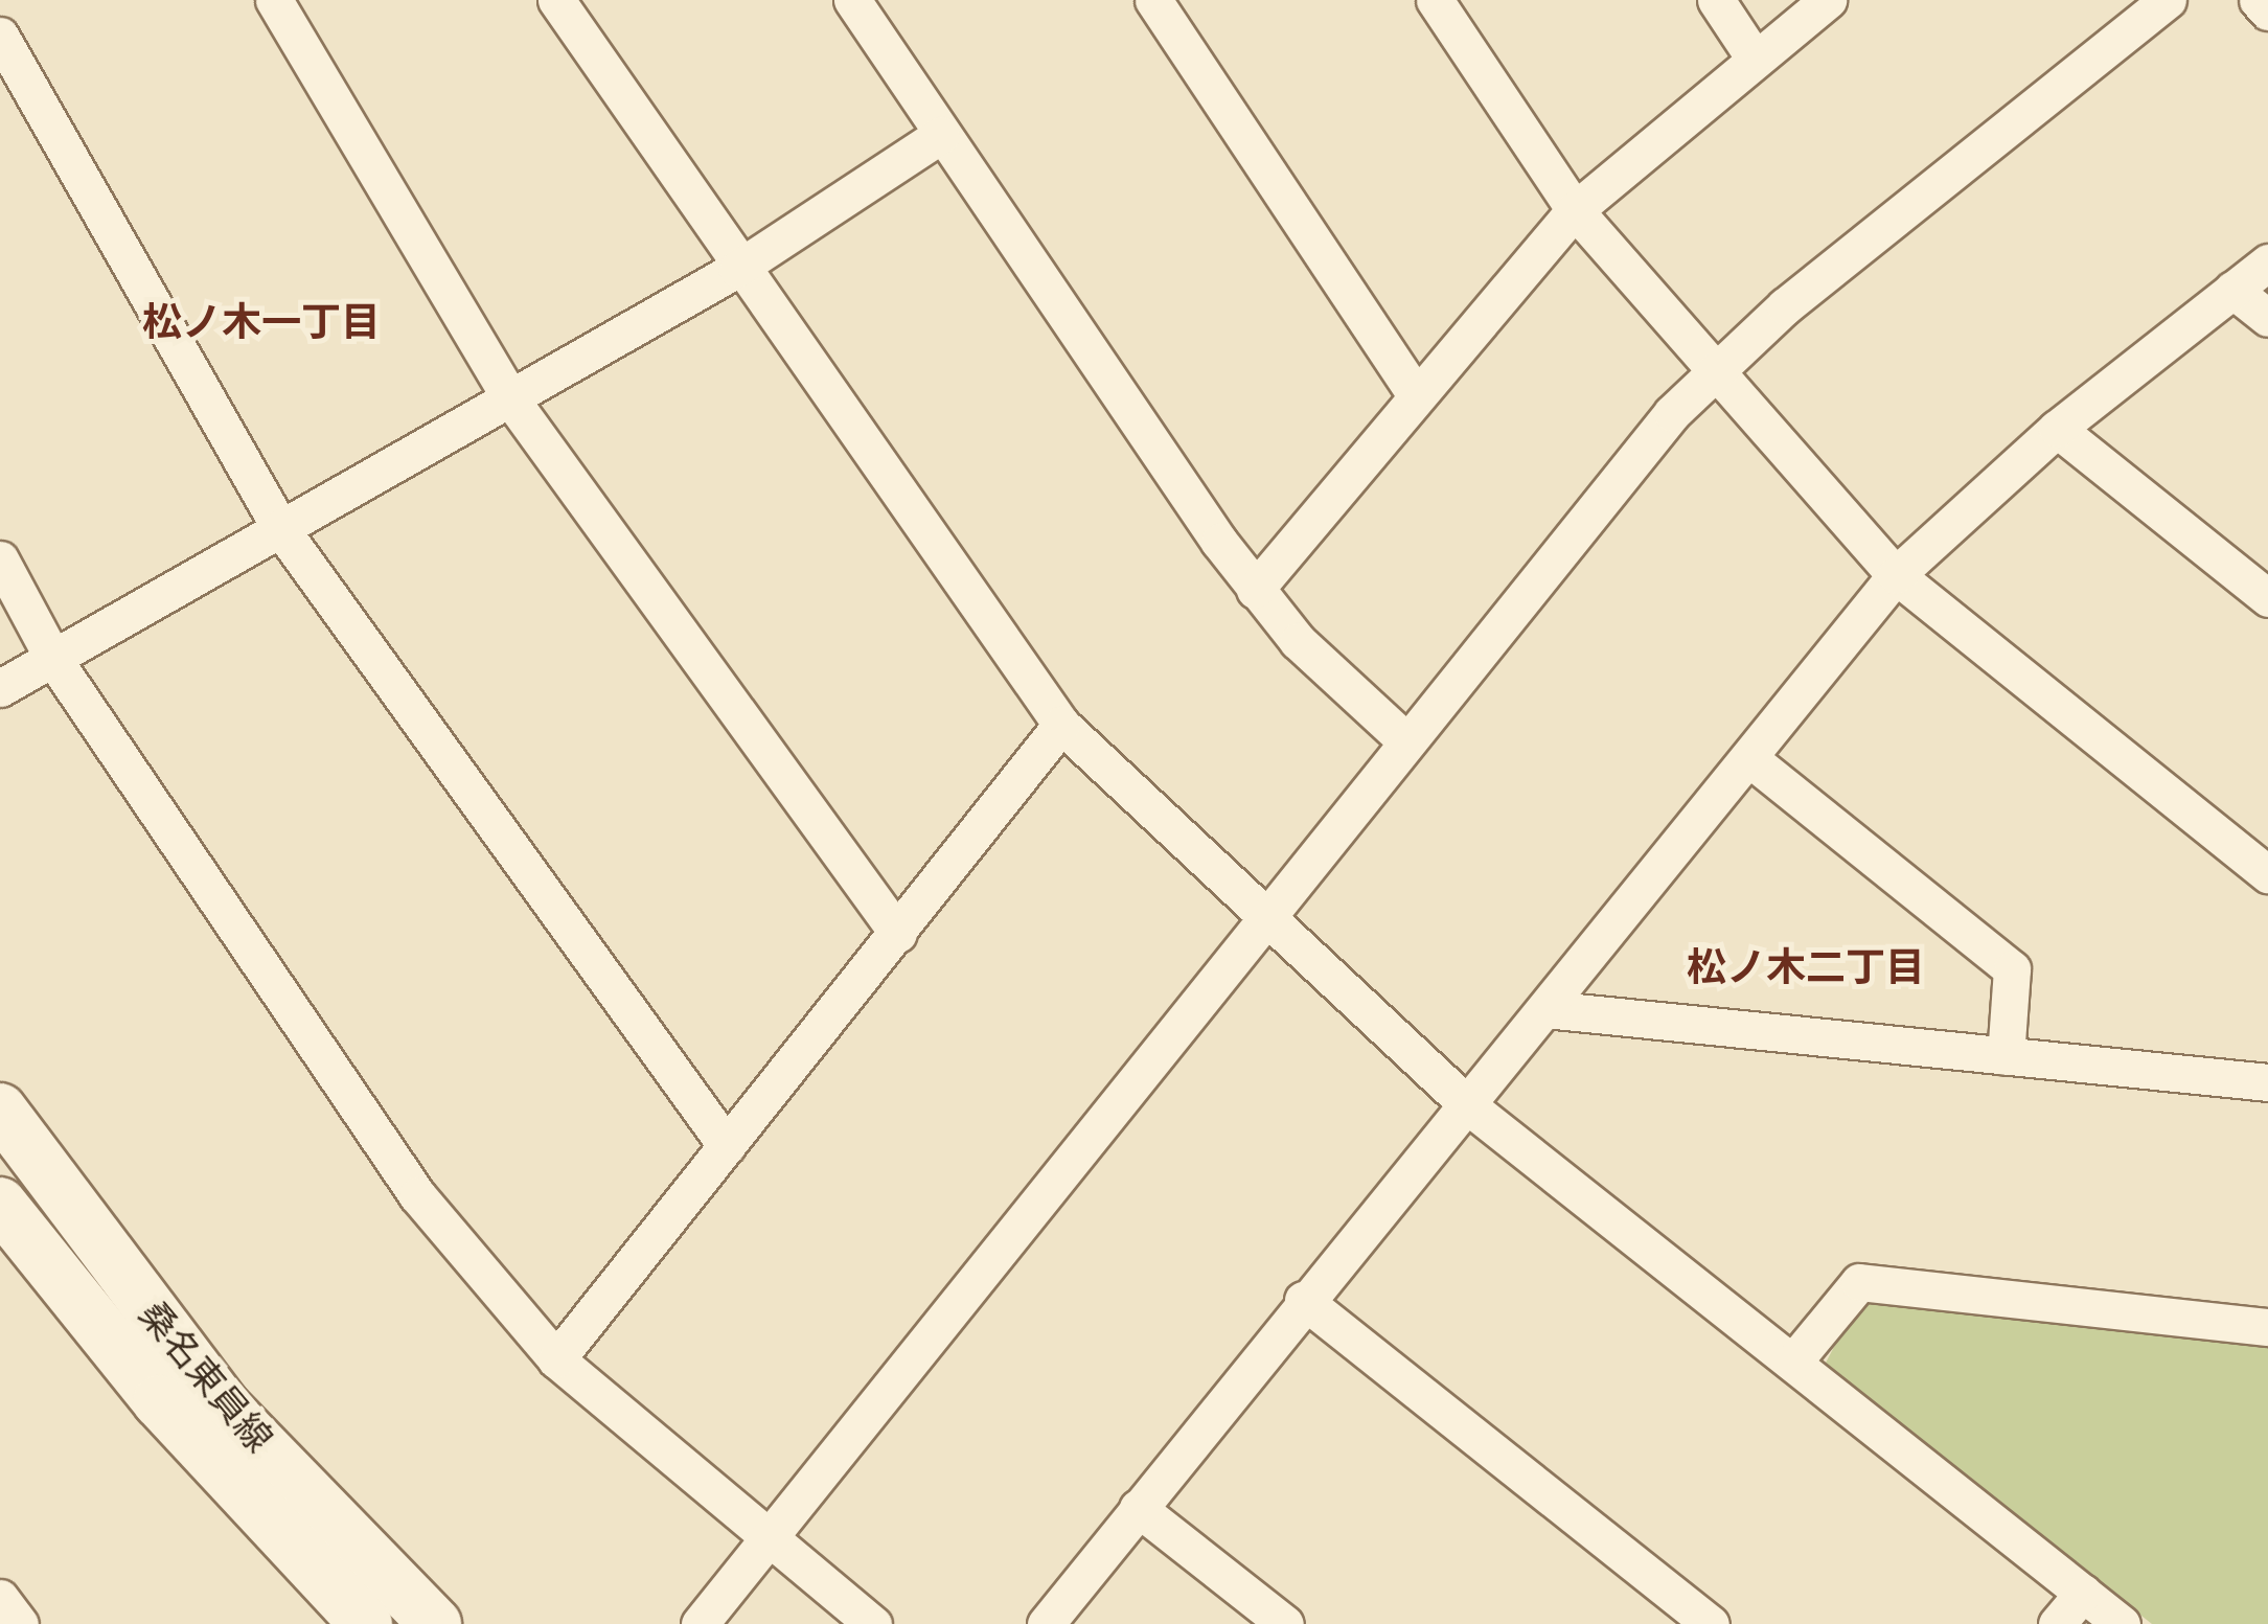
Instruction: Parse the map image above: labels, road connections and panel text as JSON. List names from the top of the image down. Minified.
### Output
{"streets":{"main road":["桑名東員線"]},"districts":["松ノ木一丁目","松ノ木二丁目"]}
